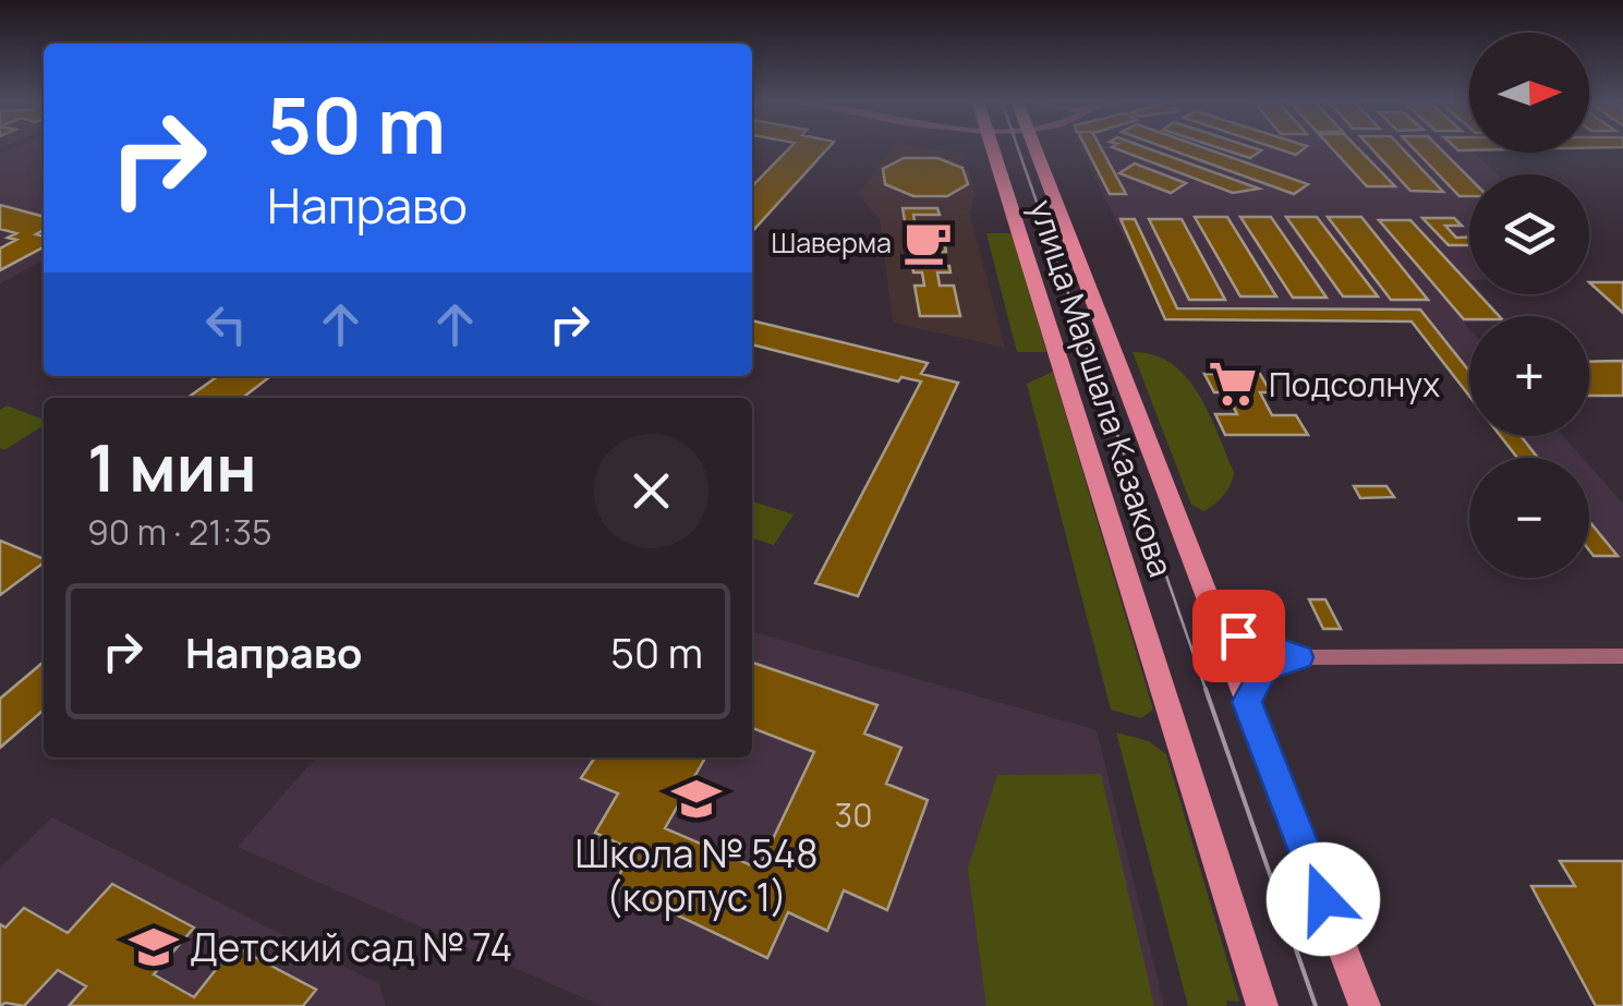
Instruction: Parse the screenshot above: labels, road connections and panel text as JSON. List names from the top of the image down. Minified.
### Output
{"streets":{"main road":["улица Маршала Казакова"]},"places":{"cafe":["Шаверма"],"supermarket":["Подсолнух"],"school or university":["Школа № 548 (корпус 1)","Детский сад № 74"]},"house_numbers":["30"],"north":"right","page":{"map_buttons":["+","−"],"turn":["50 m","Направо"],"heading":["1 мин","90 m · 21:35"],"list":[{"name":"Направо","value":"50 m"}]}}
